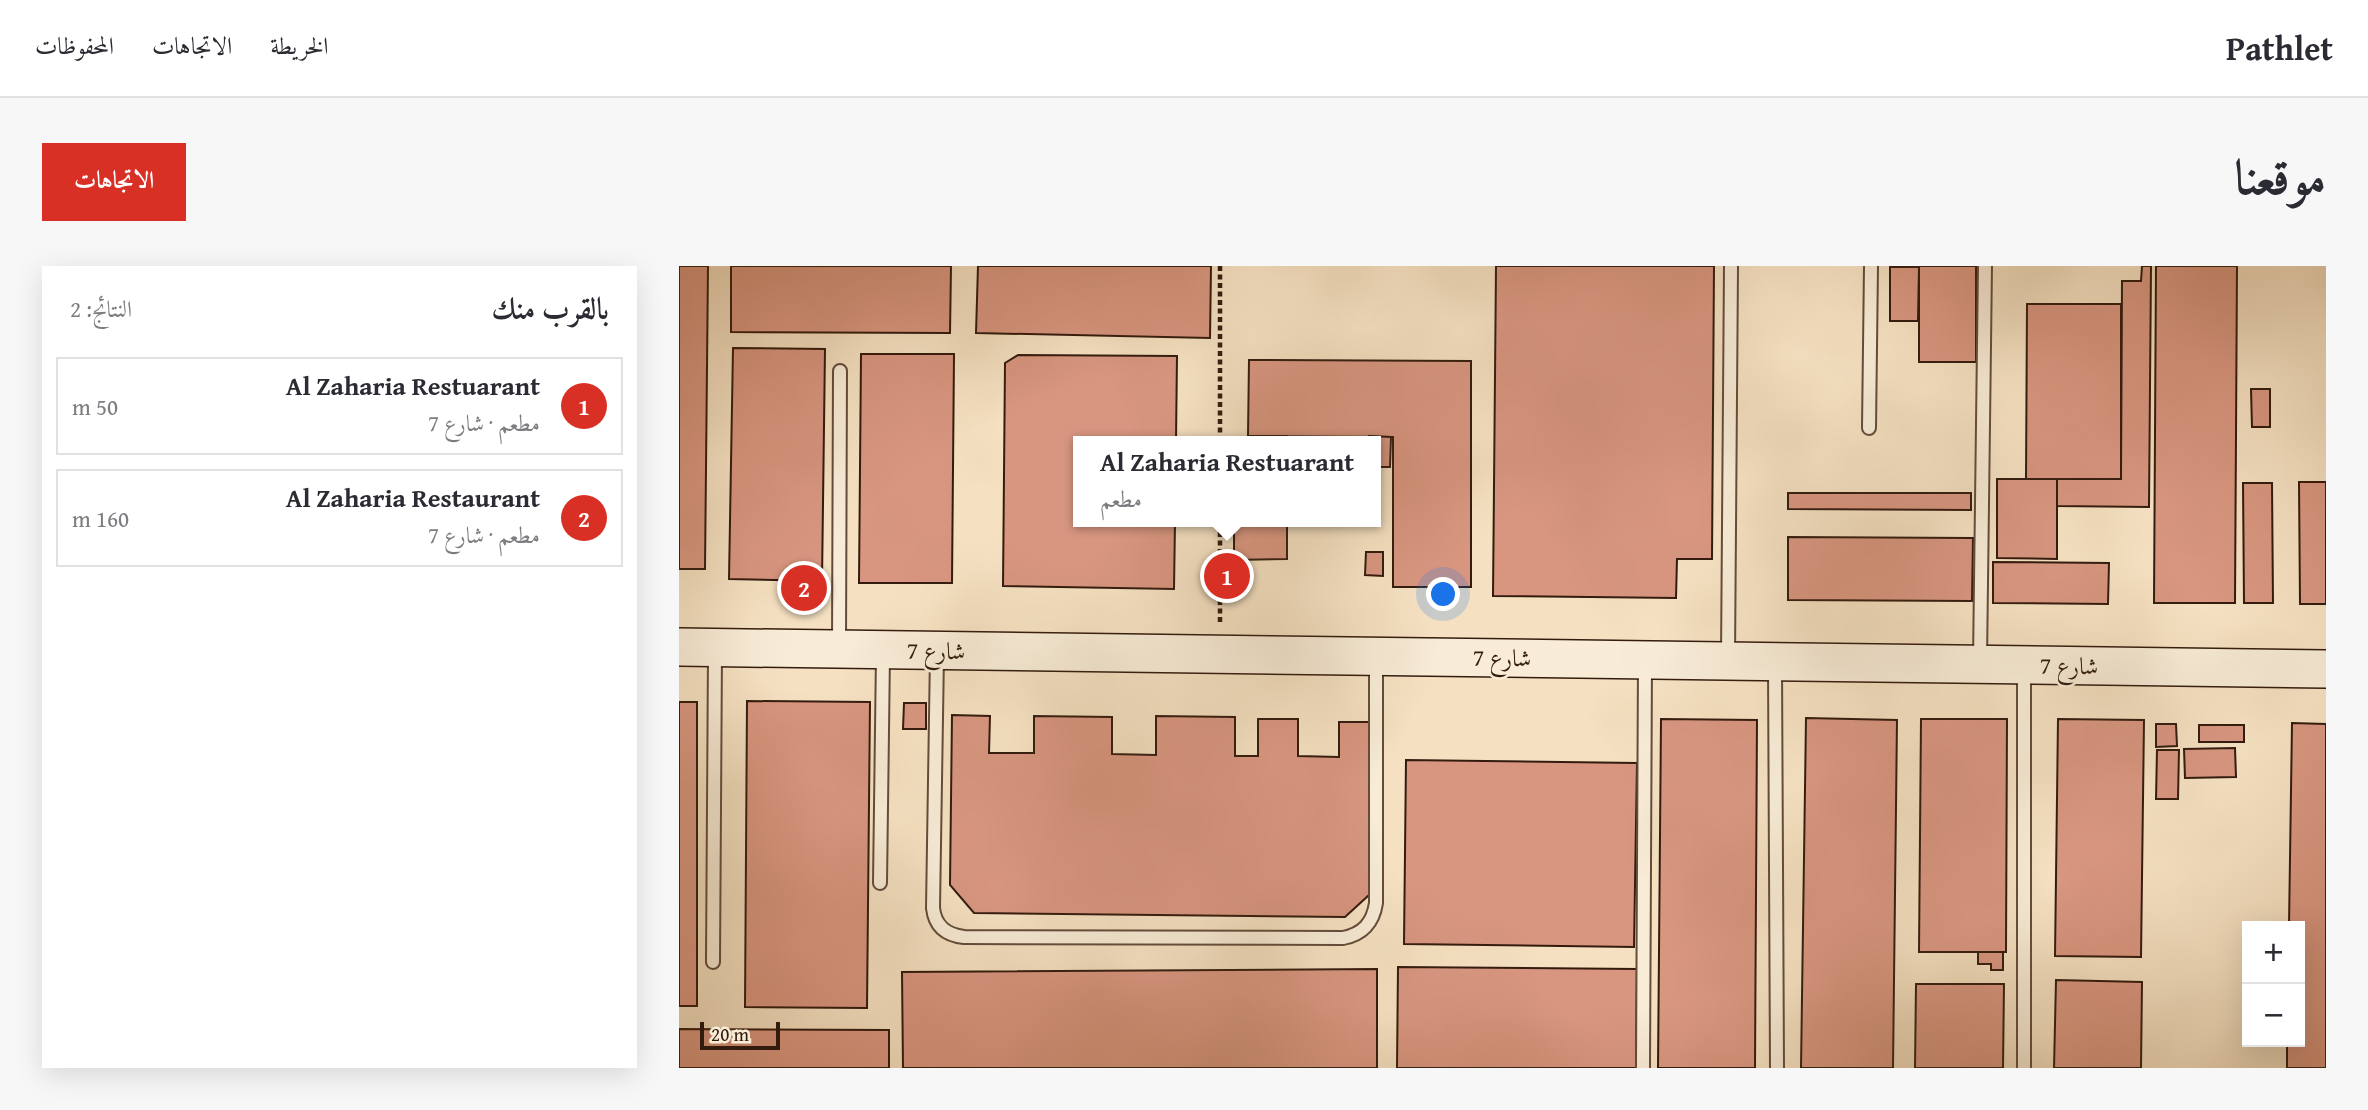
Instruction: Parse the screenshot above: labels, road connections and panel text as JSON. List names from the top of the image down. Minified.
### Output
{"streets":{"street":["شارع 7"]},"scale_bar":"20 m","page":{"header":"Pathlet","nav":["الخريطة","الاتجاهات","المحفوظات"],"title":"موقعنا","buttons":"الاتجاهات","heading":["بالقرب منك","النتائج: 2"],"list":[{"mark":"1","name":"Al Zaharia Restuarant","note":"مطعم · شارع 7","value":"50 m"},{"mark":"2","name":"Al Zaharia Restaurant","note":"مطعم · شارع 7","value":"160 m"}],"popup":["Al Zaharia Restuarant","مطعم"],"pins":["1","2"],"map_buttons":["+","−"],"scale":"20 m"}}
